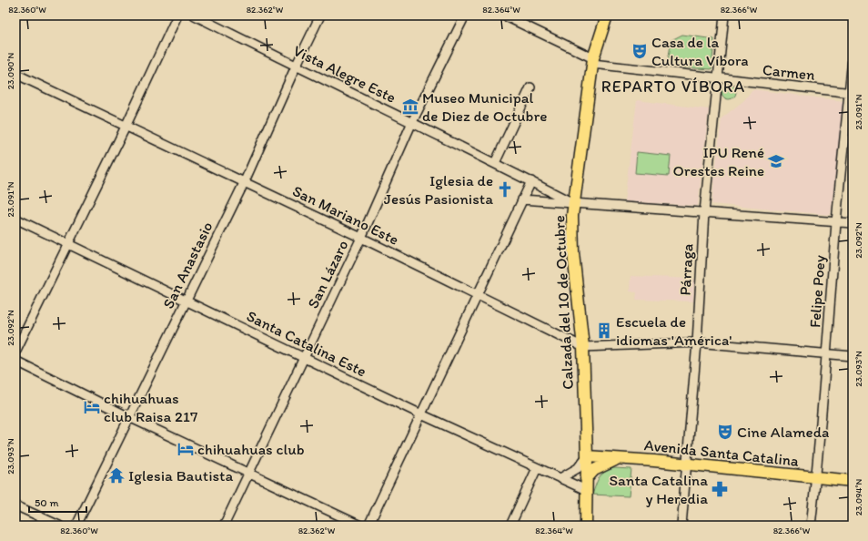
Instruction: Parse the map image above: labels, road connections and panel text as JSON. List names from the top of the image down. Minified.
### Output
{"streets":{"main road":["Calzada del 10 de Octubre","Avenida Santa Catalina"],"street":["Carmen","Vista Alegre Este","San Mariano Este","San Anastasio","Párraga","San Lázaro","Felipe Poey","Santa Catalina Este"]},"crossings":[["Carmen","Párraga"],["Carmen","Felipe Poey"],["Carmen","Calzada del 10 de Octubre"],["Vista Alegre Este","San Anastasio"],["Vista Alegre Este","San Lázaro"],["Vista Alegre Este","Calzada del 10 de Octubre"],["San Mariano Este","San Anastasio"],["San Mariano Este","San Lázaro"],["San Mariano Este","Calzada del 10 de Octubre"],["San Anastasio","Santa Catalina Este"],["Párraga","Avenida Santa Catalina"],["San Lázaro","Santa Catalina Este"],["Felipe Poey","Avenida Santa Catalina"],["Calzada del 10 de Octubre","Santa Catalina Este"],["Calzada del 10 de Octubre","Avenida Santa Catalina"]],"districts":["REPARTO VÍBORA"],"places":{"theatre":["Casa de la Cultura Víbora","Cine Alameda"],"museum":["Museo Municipal de Diez de Octubre"],"school or university":["IPU René Orestes Reine"],"church":["Iglesia de Jesús Pasionista"],"building":["Escuela de idiomas 'América'"],"hotel":["chihuahuas club Raisa 217","chihuahuas club"],"temple":["Iglesia Bautista"],"pharmacy":["Santa Catalina y Heredia"]},"scale_bar":"50 m","coordinates":["82.360°W","82.362°W","82.364°W","82.366°W","23.090°N","23.091°N","23.092°N","23.093°N","23.094°N"]}
